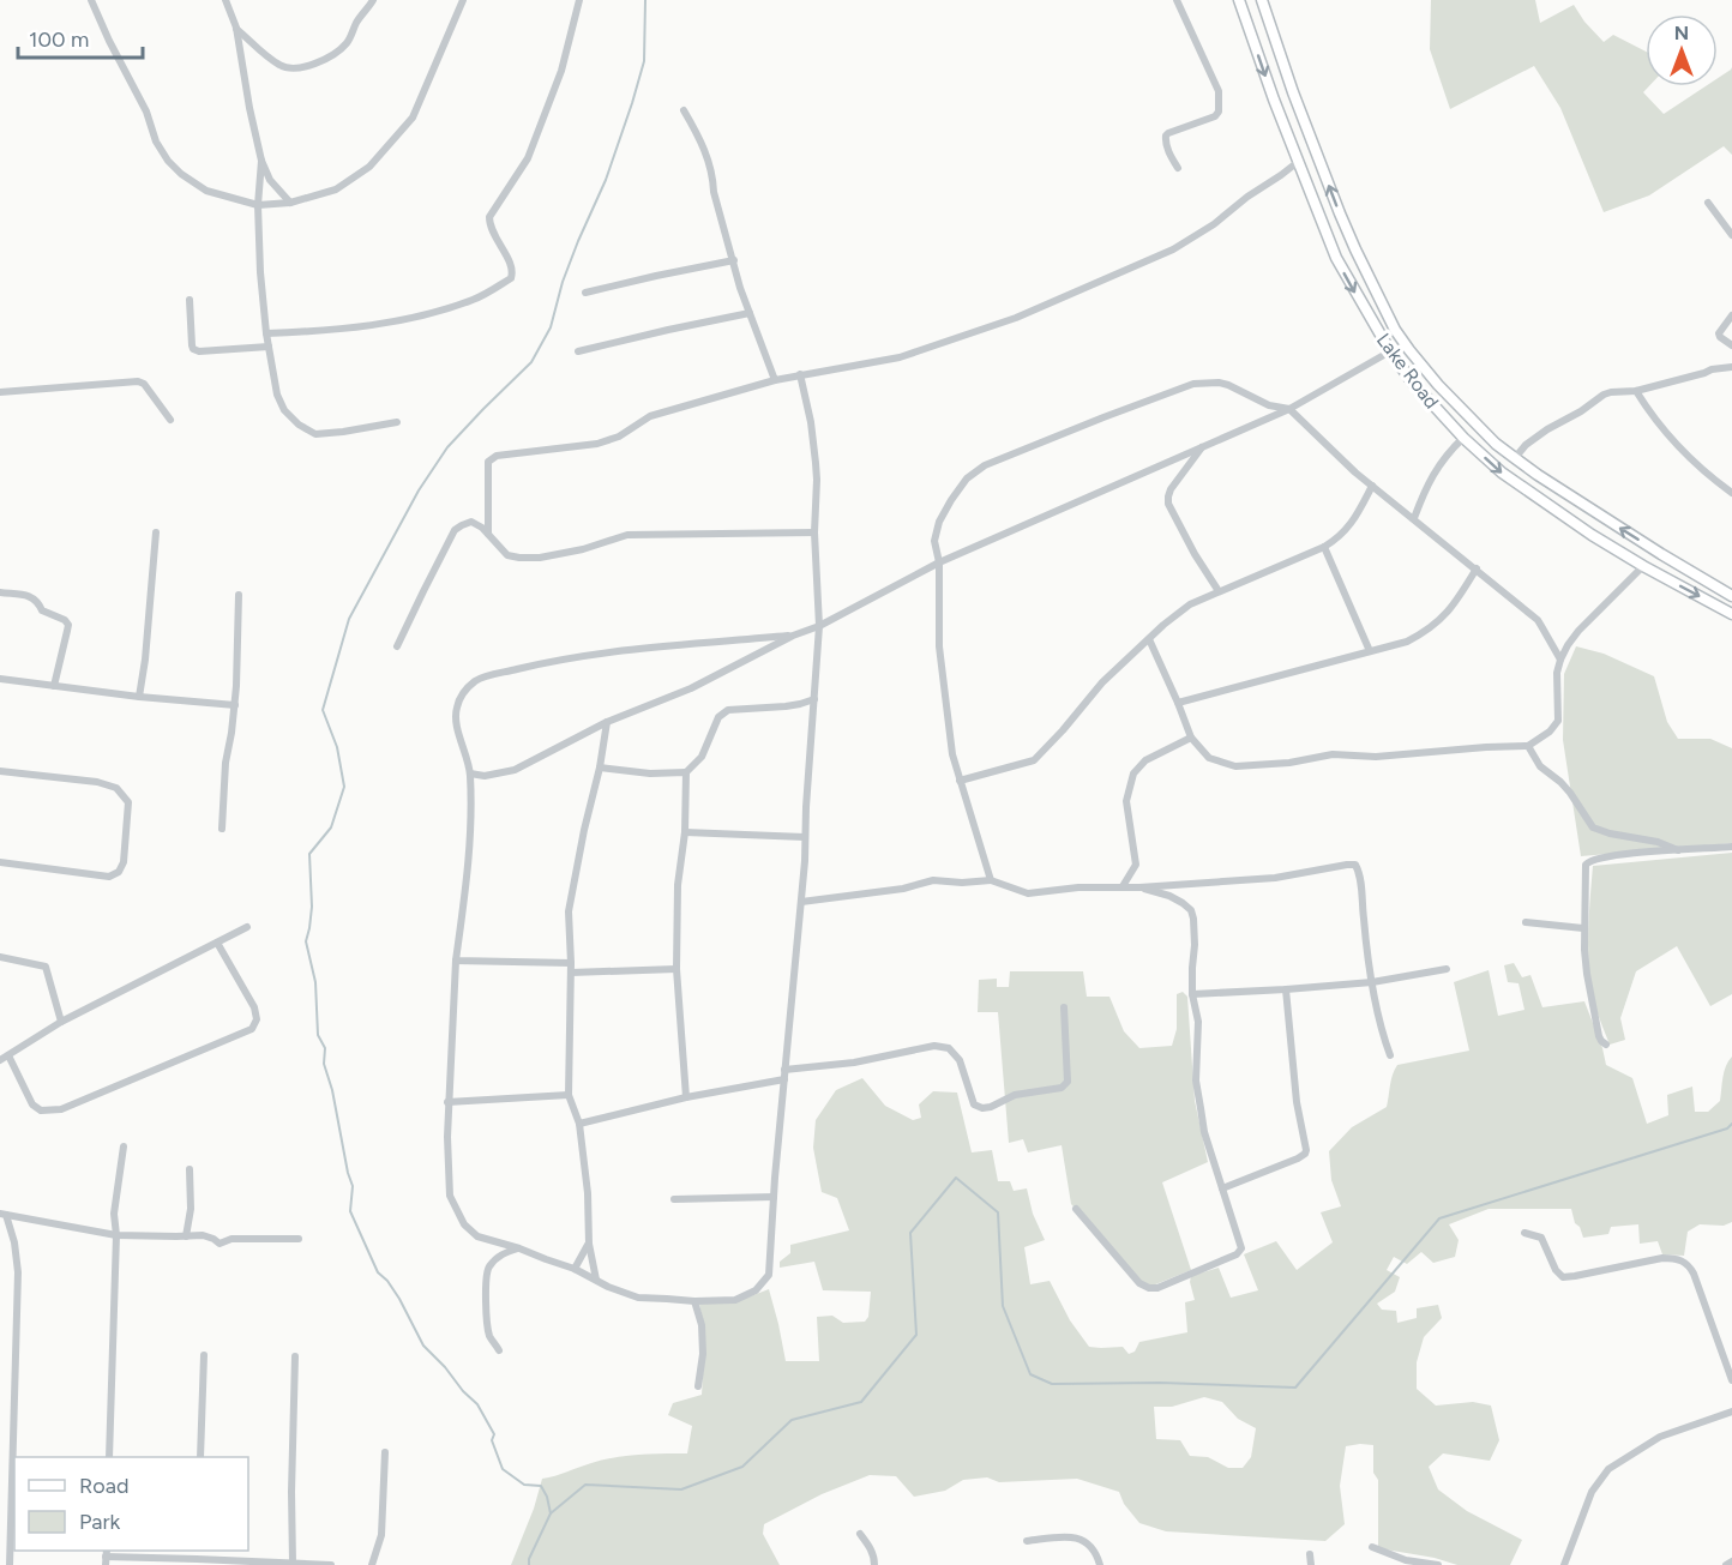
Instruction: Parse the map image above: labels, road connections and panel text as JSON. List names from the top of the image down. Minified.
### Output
{"streets":{"main road":["Lake Road"]},"legend":["Road","Park"],"scale_bar":"100 m","north":"top"}
